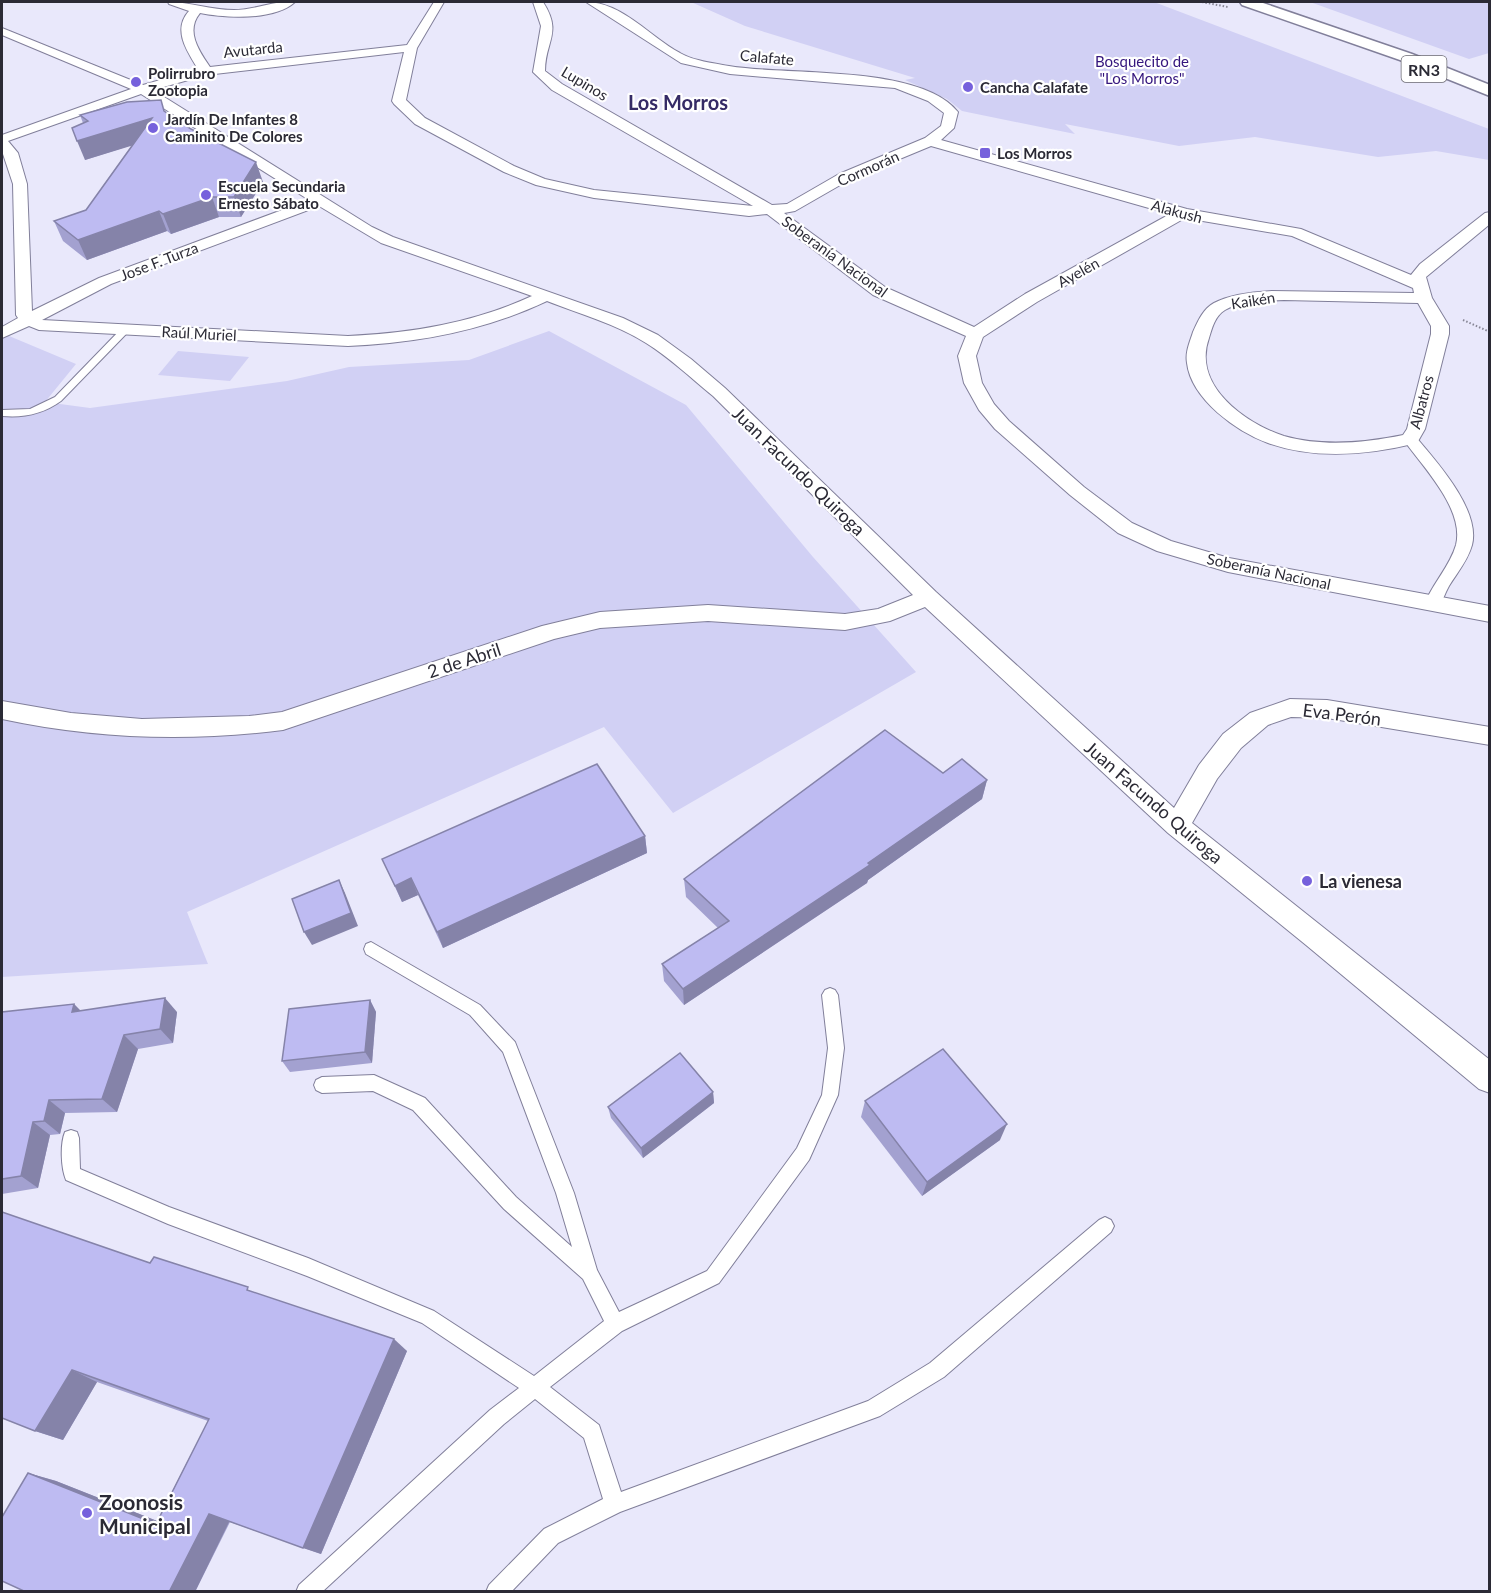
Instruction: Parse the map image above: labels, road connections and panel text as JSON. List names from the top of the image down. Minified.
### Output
{"streets":{"highway":["RN3"],"street":["Avutarda","Calafate","Lupinos","Cormorán","Alakush","Soberanía Nacional","Jose F. Turza","Ayelén","Kaikén","Raúl Muriel","Albatros","Juan Facundo Quiroga","2 de Abril","Eva Perón"]},"crossings":[["Avutarda","Soberanía Nacional"],["Avutarda","Juan Facundo Quiroga"],["Calafate","Cormorán"],["Lupinos","Cormorán"],["Lupinos","Soberanía Nacional"],["Cormorán","Alakush"],["Cormorán","Soberanía Nacional"],["Alakush","Ayelén"],["Alakush","Kaikén"],["Alakush","Albatros"],["Soberanía Nacional","Ayelén"],["Soberanía Nacional","Albatros"],["Jose F. Turza","Raúl Muriel"],["Jose F. Turza","Juan Facundo Quiroga"],["Kaikén","Albatros"],["Raúl Muriel","Juan Facundo Quiroga"],["Juan Facundo Quiroga","2 de Abril"],["Juan Facundo Quiroga","Eva Perón"]],"districts":["Los Morros"],"parks":["Bosquecito de \"Los Morros\""],"places":{"other":["Polirrubro Zootopia","Cancha Calafate","Jardín De Infantes 8 Caminito De Colores","Escuela Secundaria Ernesto Sábato","La vienesa","Zoonosis Municipal"],"transit":["Los Morros"]}}
